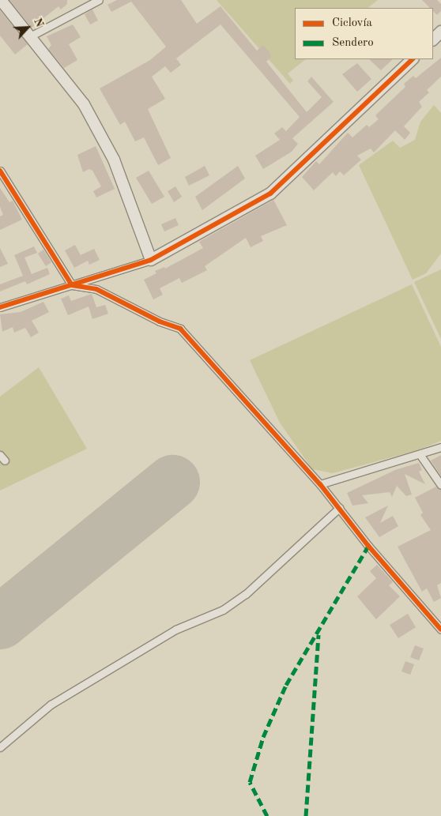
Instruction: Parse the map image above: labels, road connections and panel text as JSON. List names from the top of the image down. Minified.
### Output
{"legend":["Ciclovía","Sendero"],"north":"top right"}
